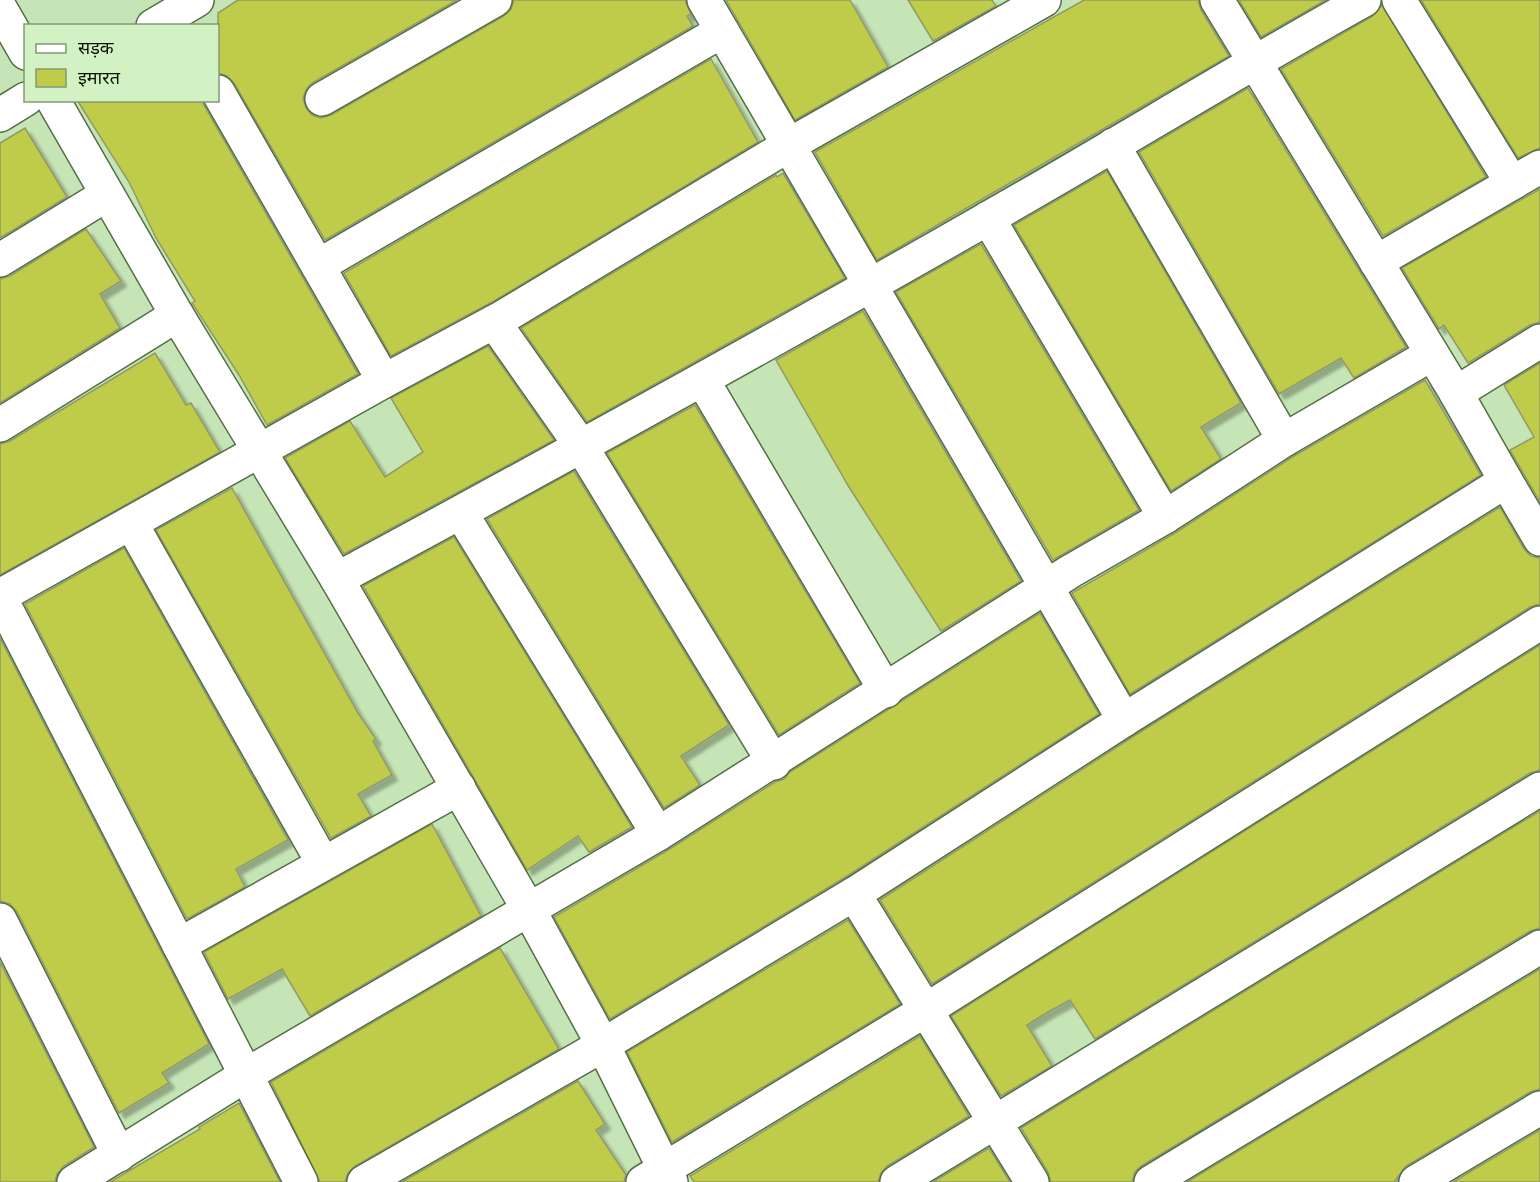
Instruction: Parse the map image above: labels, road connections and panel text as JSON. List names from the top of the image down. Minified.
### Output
{"legend":["सड़क","इमारत"]}
